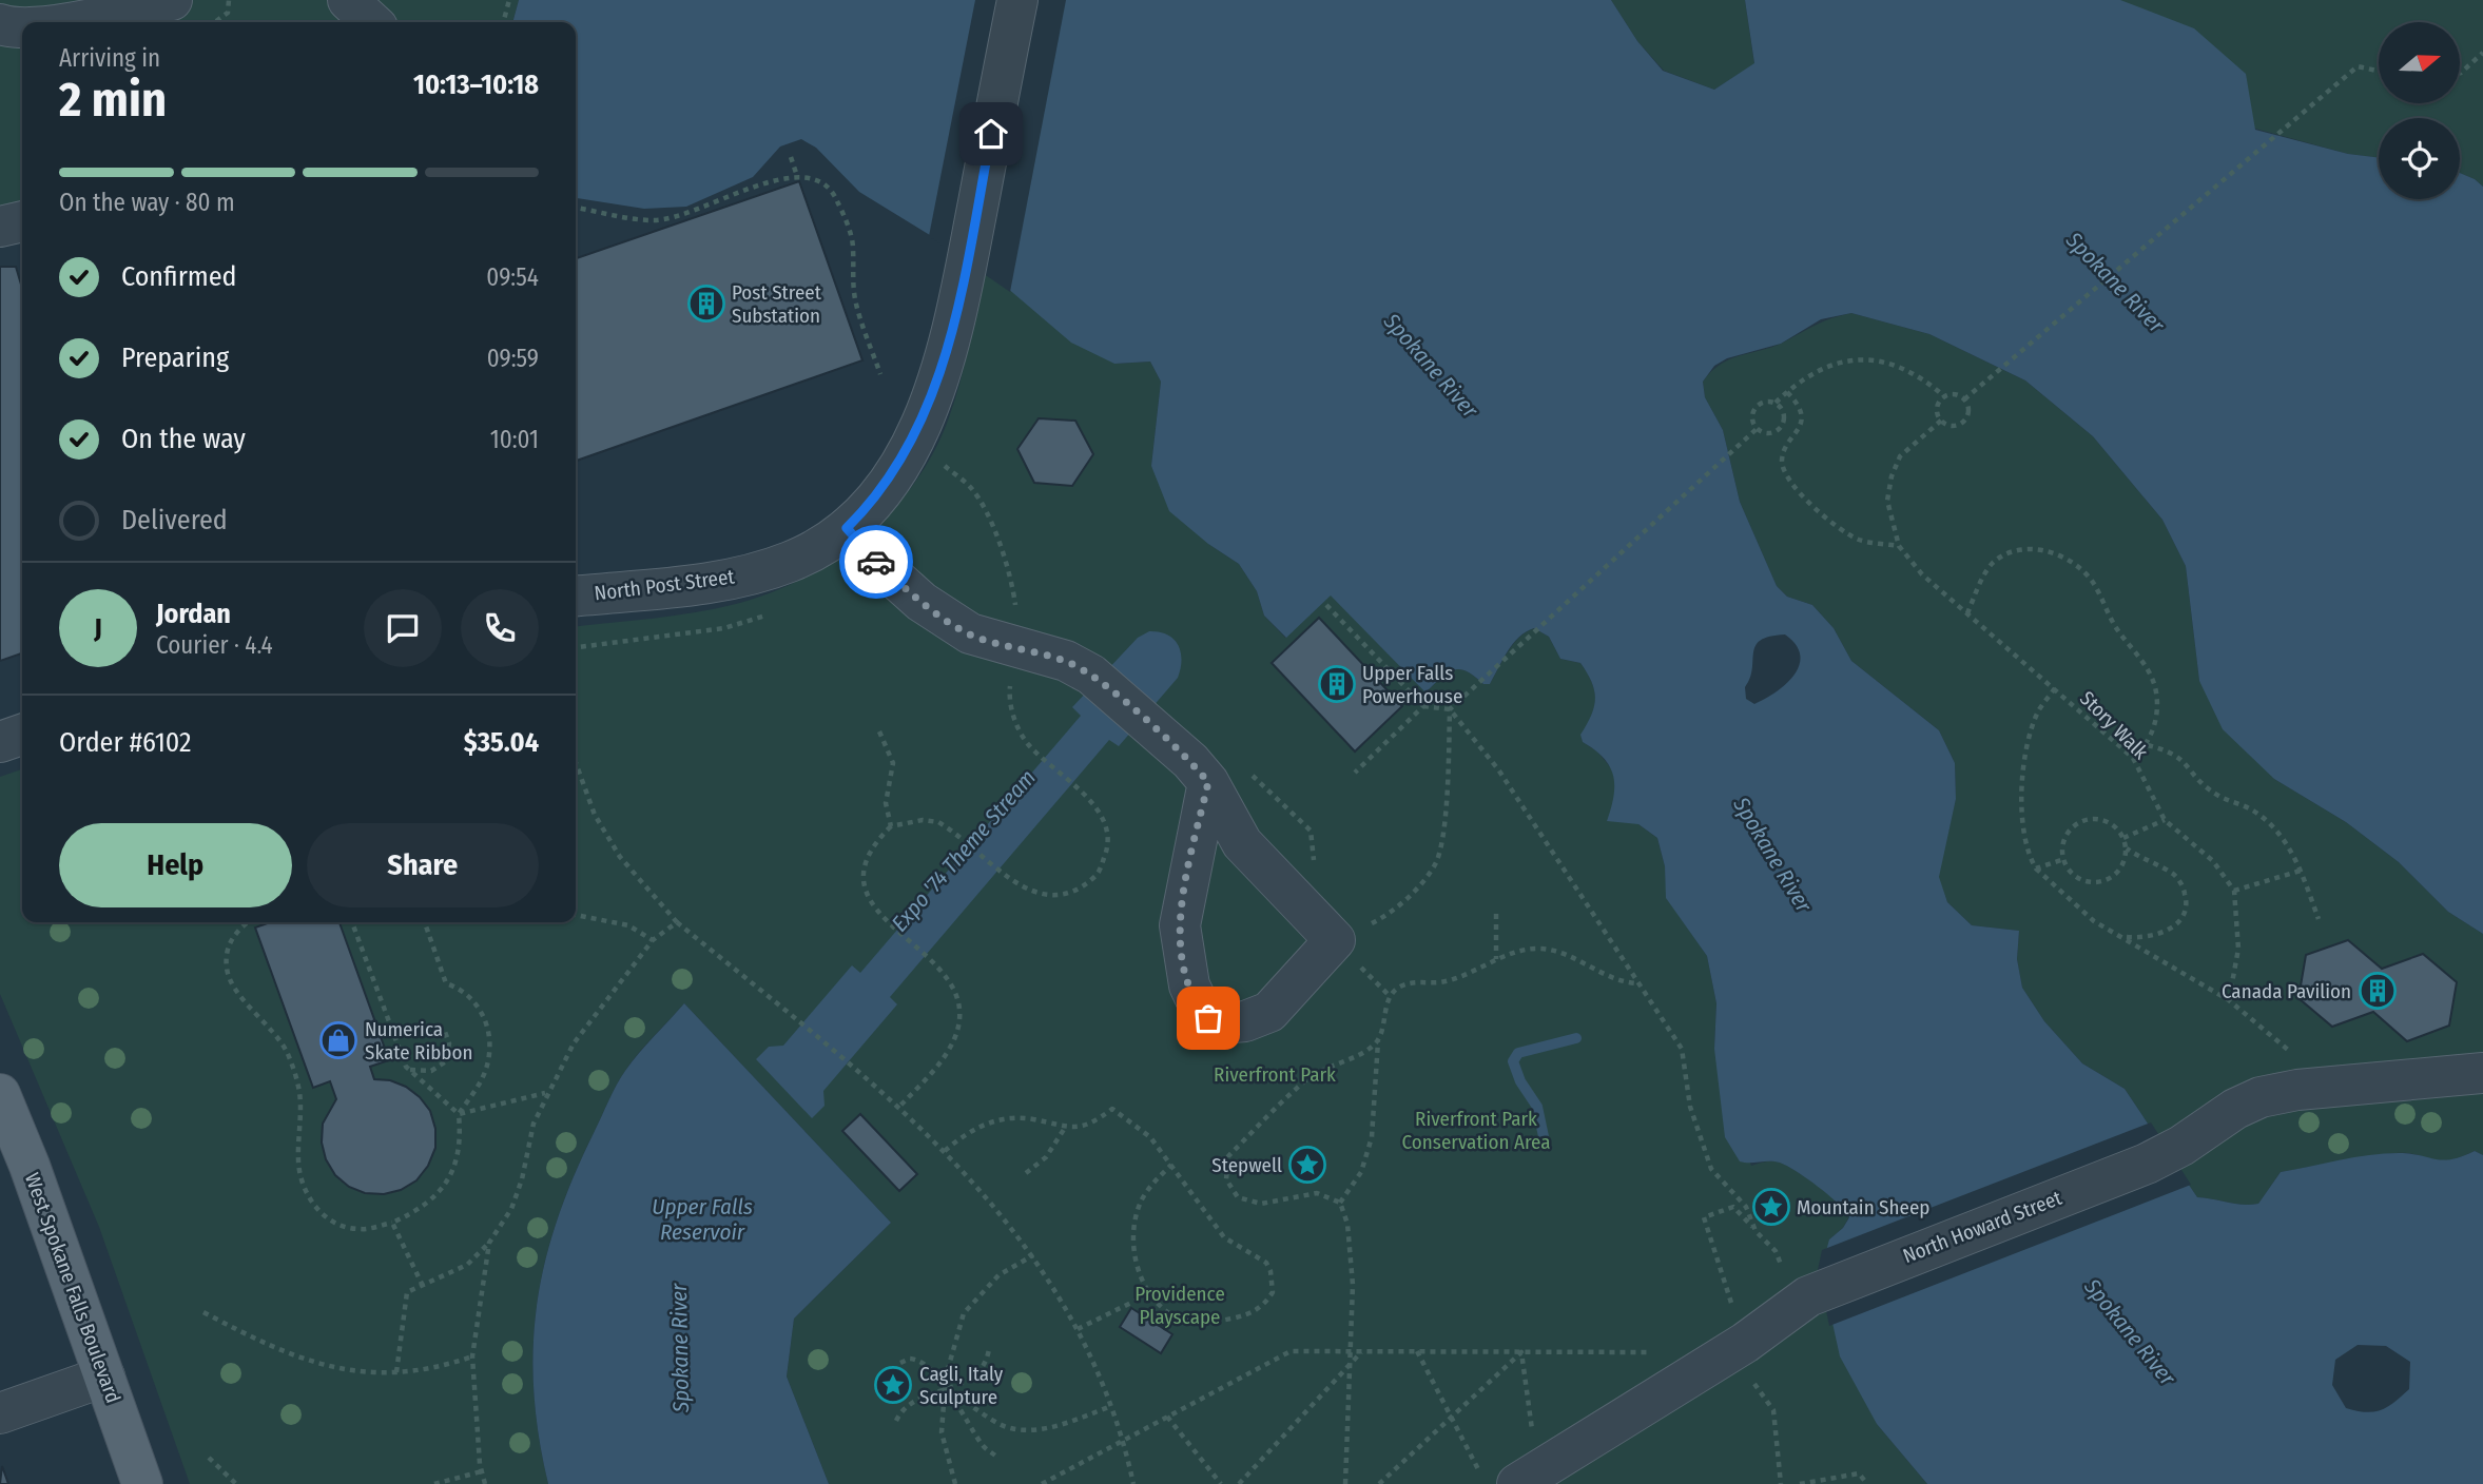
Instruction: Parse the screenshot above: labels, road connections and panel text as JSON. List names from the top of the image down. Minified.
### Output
{"streets":{"main road":["West Spokane Falls Boulevard"],"street":["North Post Street","North Howard Street"],"path":["Story Walk"]},"water":["Spokane River","Expo '74 Theme Stream","Upper Falls Reservoir"],"parks":["Riverfront Park","Riverfront Park Conservation Area","Providence Playscape"],"places":{"building":["Post Street Substation","Upper Falls Powerhouse","Canada Pavilion"],"shop":["Numerica Skate Ribbon"],"place":["Stepwell","Mountain Sheep","Cagli, Italy Sculpture"]},"north":"right","page":{"heading":["2 min","Arriving in","10:13–10:18"],"panel":["Jordan","Courier · 4.4","Order #6102","$35.04"],"bar":"On the way · 80 m","list":[["Confirmed","09:54"],["Preparing","09:59"],["On the way","10:01"],"Delivered"],"round":"J","buttons":["Help","Share"]}}
